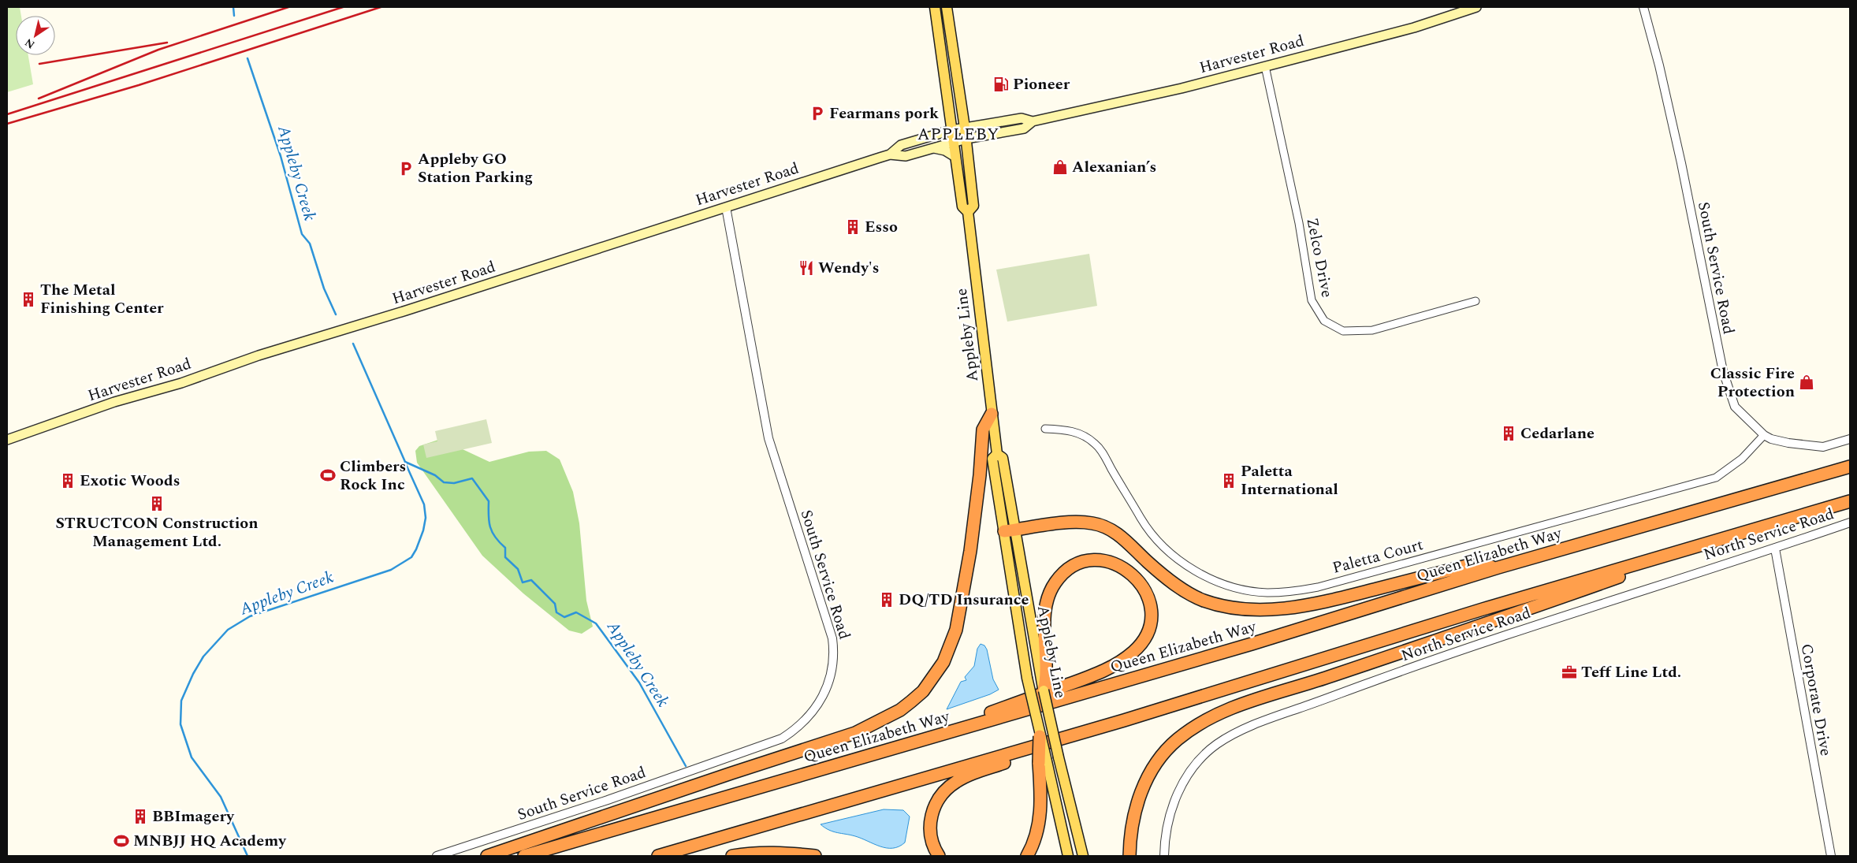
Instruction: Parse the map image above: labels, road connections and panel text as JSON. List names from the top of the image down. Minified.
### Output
{"streets":{"highway":["Queen Elizabeth Way"],"main road":["Harvester Road","Appleby Line"],"street":["Zelco Drive","South Service Road","North Service Road","Paletta Court","Corporate Drive"]},"crossings":[["Harvester Road","Zelco Drive"],["Harvester Road","South Service Road"],["Harvester Road","Appleby Line"],["South Service Road","Paletta Court"],["North Service Road","Corporate Drive"]],"districts":["APPLEBY"],"water":["Appleby Creek"],"places":{"fuel station":["Pioneer"],"parking":["Fearmans pork","Appleby GO Station Parking"],"shop":["Alexanian’s","Classic Fire Protection"],"building":["Esso","The Metal Finishing Center","Cedarlane","Exotic Woods","Paletta International","STRUCTCON Construction Management Ltd.","DQ/TD Insurance","BBImagery"],"restaurant":["Wendy's"],"sports":["Climbers Rock Inc","MNBJJ HQ Academy"],"office":["Teff Line Ltd."]},"north":"bottom left"}
